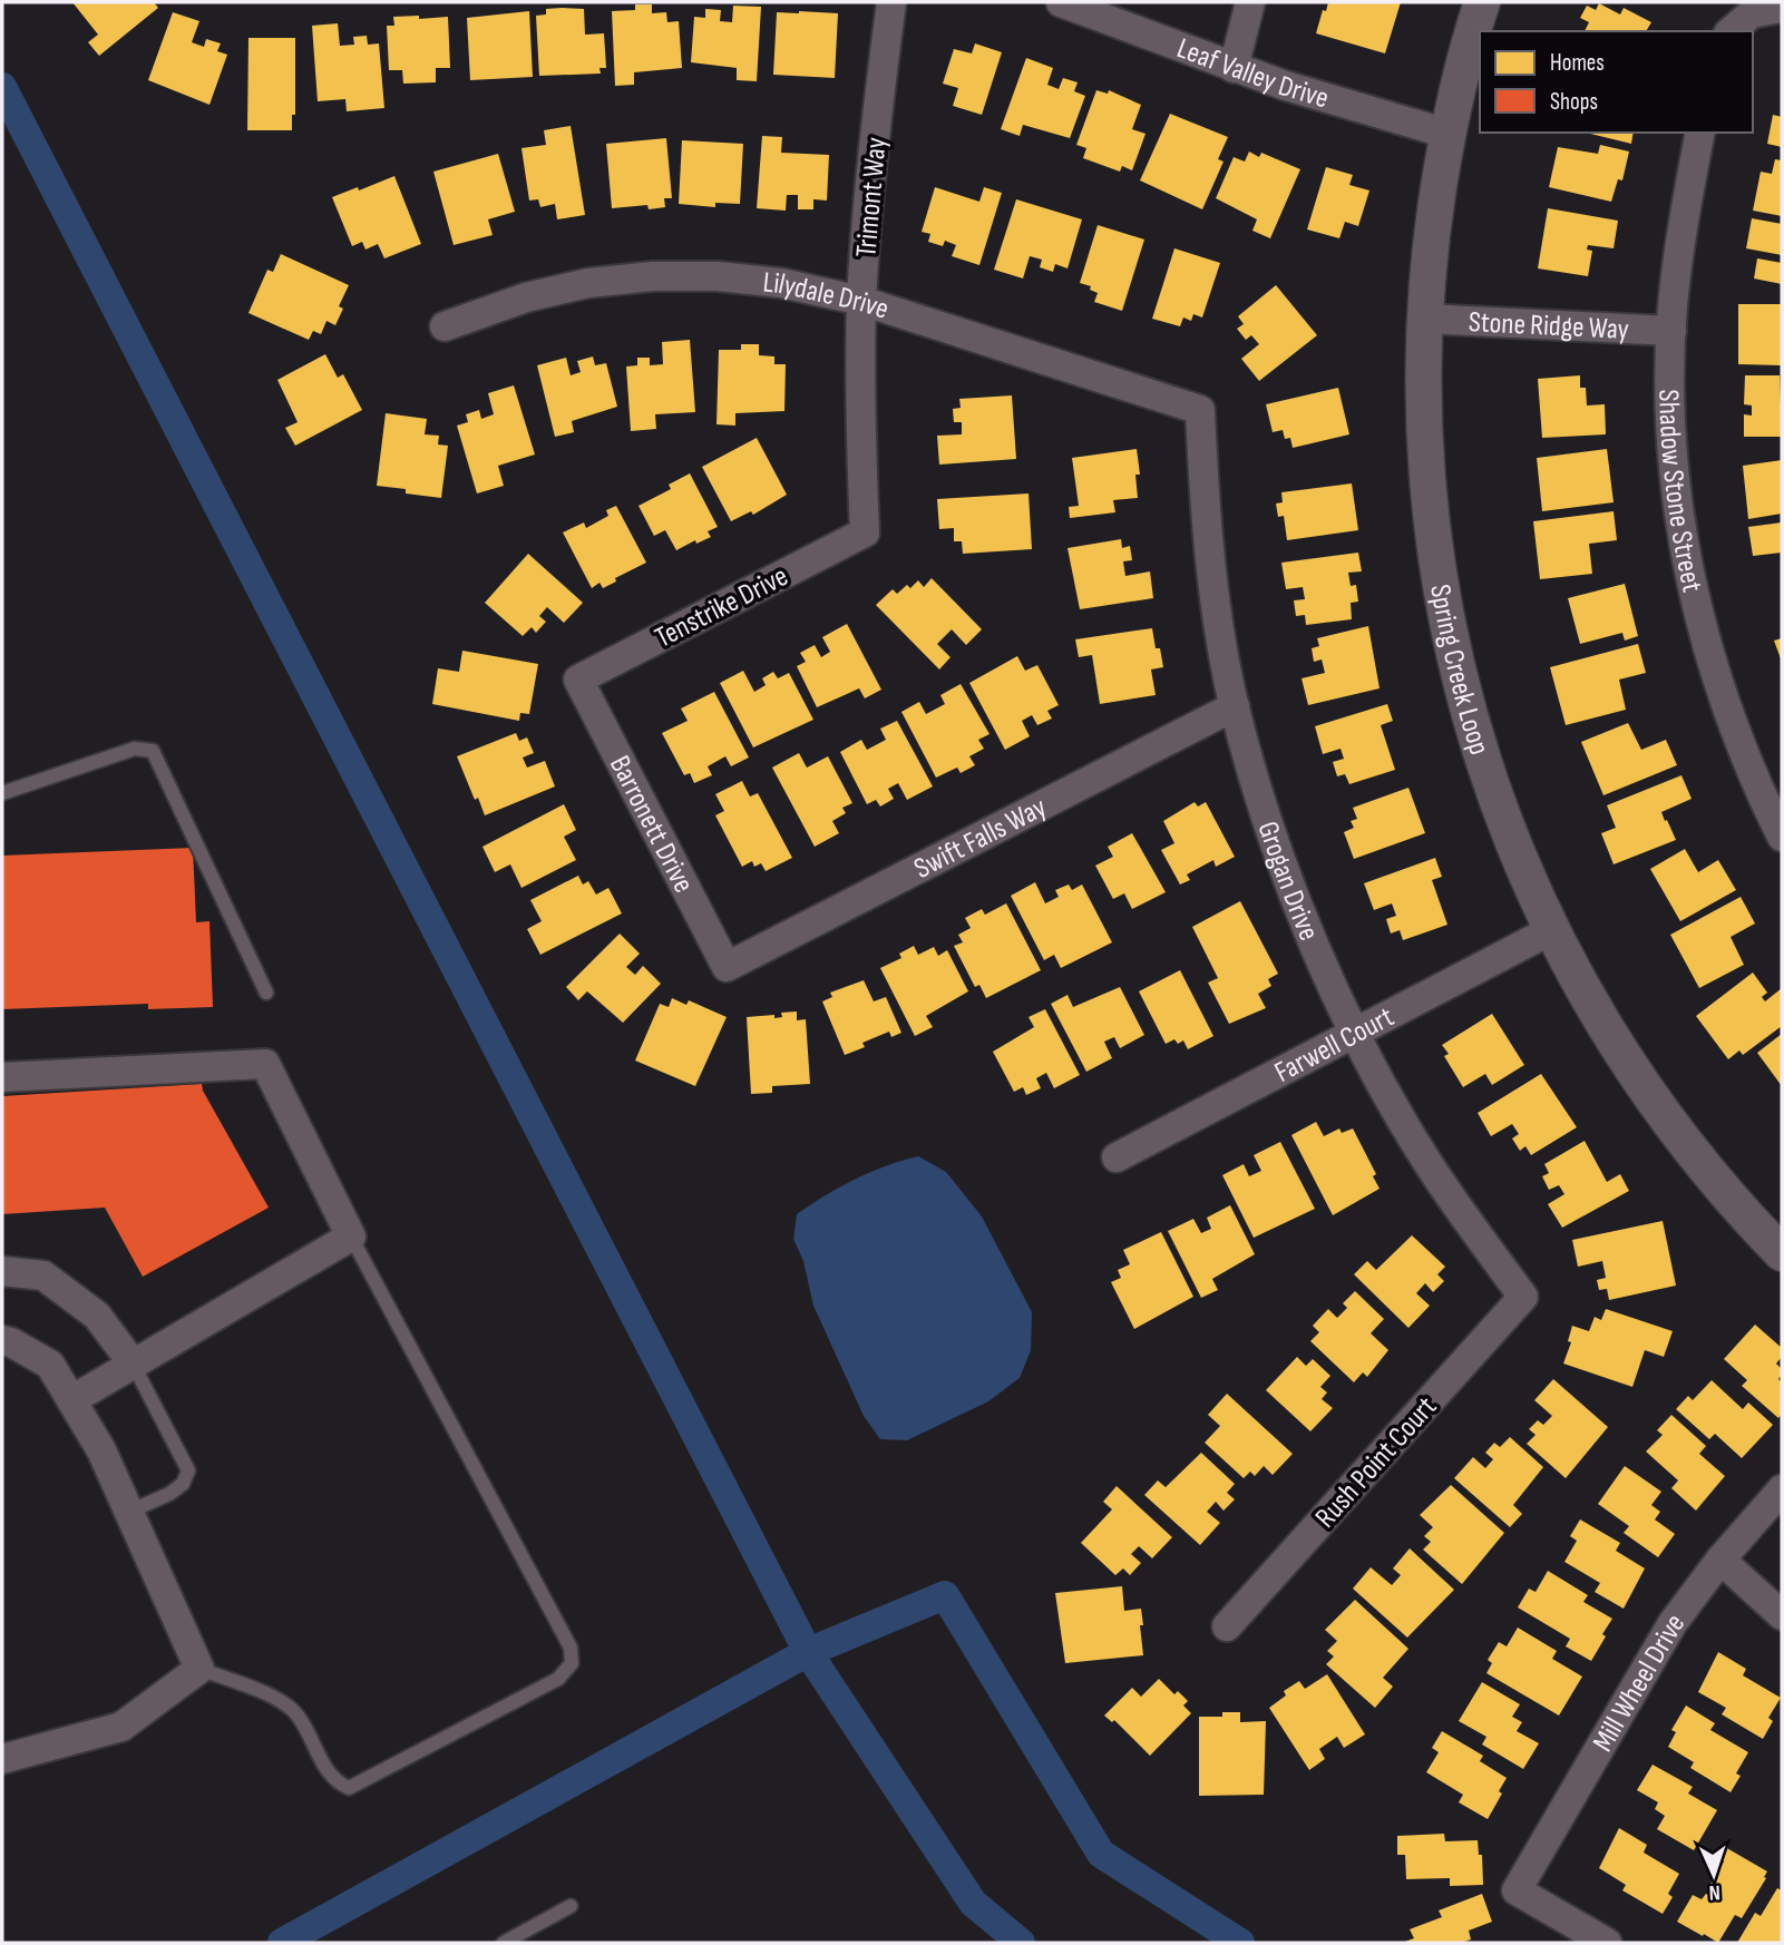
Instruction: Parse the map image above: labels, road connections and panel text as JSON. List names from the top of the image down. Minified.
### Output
{"streets":{"street":["Leaf Valley Drive","Trimont Way","Lilydale Drive","Stone Ridge Way","Shadow Stone Street","Tenstrike Drive","Spring Creek Loop","Barronett Drive","Swift Falls Way","Grogan Drive","Farwell Court","Rush Point Court","Mill Wheel Drive"]},"crossings":[["Leaf Valley Drive","Spring Creek Loop"],["Trimont Way","Lilydale Drive"],["Trimont Way","Tenstrike Drive"],["Lilydale Drive","Grogan Drive"],["Stone Ridge Way","Shadow Stone Street"],["Stone Ridge Way","Spring Creek Loop"],["Tenstrike Drive","Barronett Drive"],["Spring Creek Loop","Farwell Court"],["Barronett Drive","Swift Falls Way"],["Swift Falls Way","Grogan Drive"],["Grogan Drive","Farwell Court"],["Grogan Drive","Rush Point Court"]],"legend":["Homes","Shops"],"north":"bottom"}
